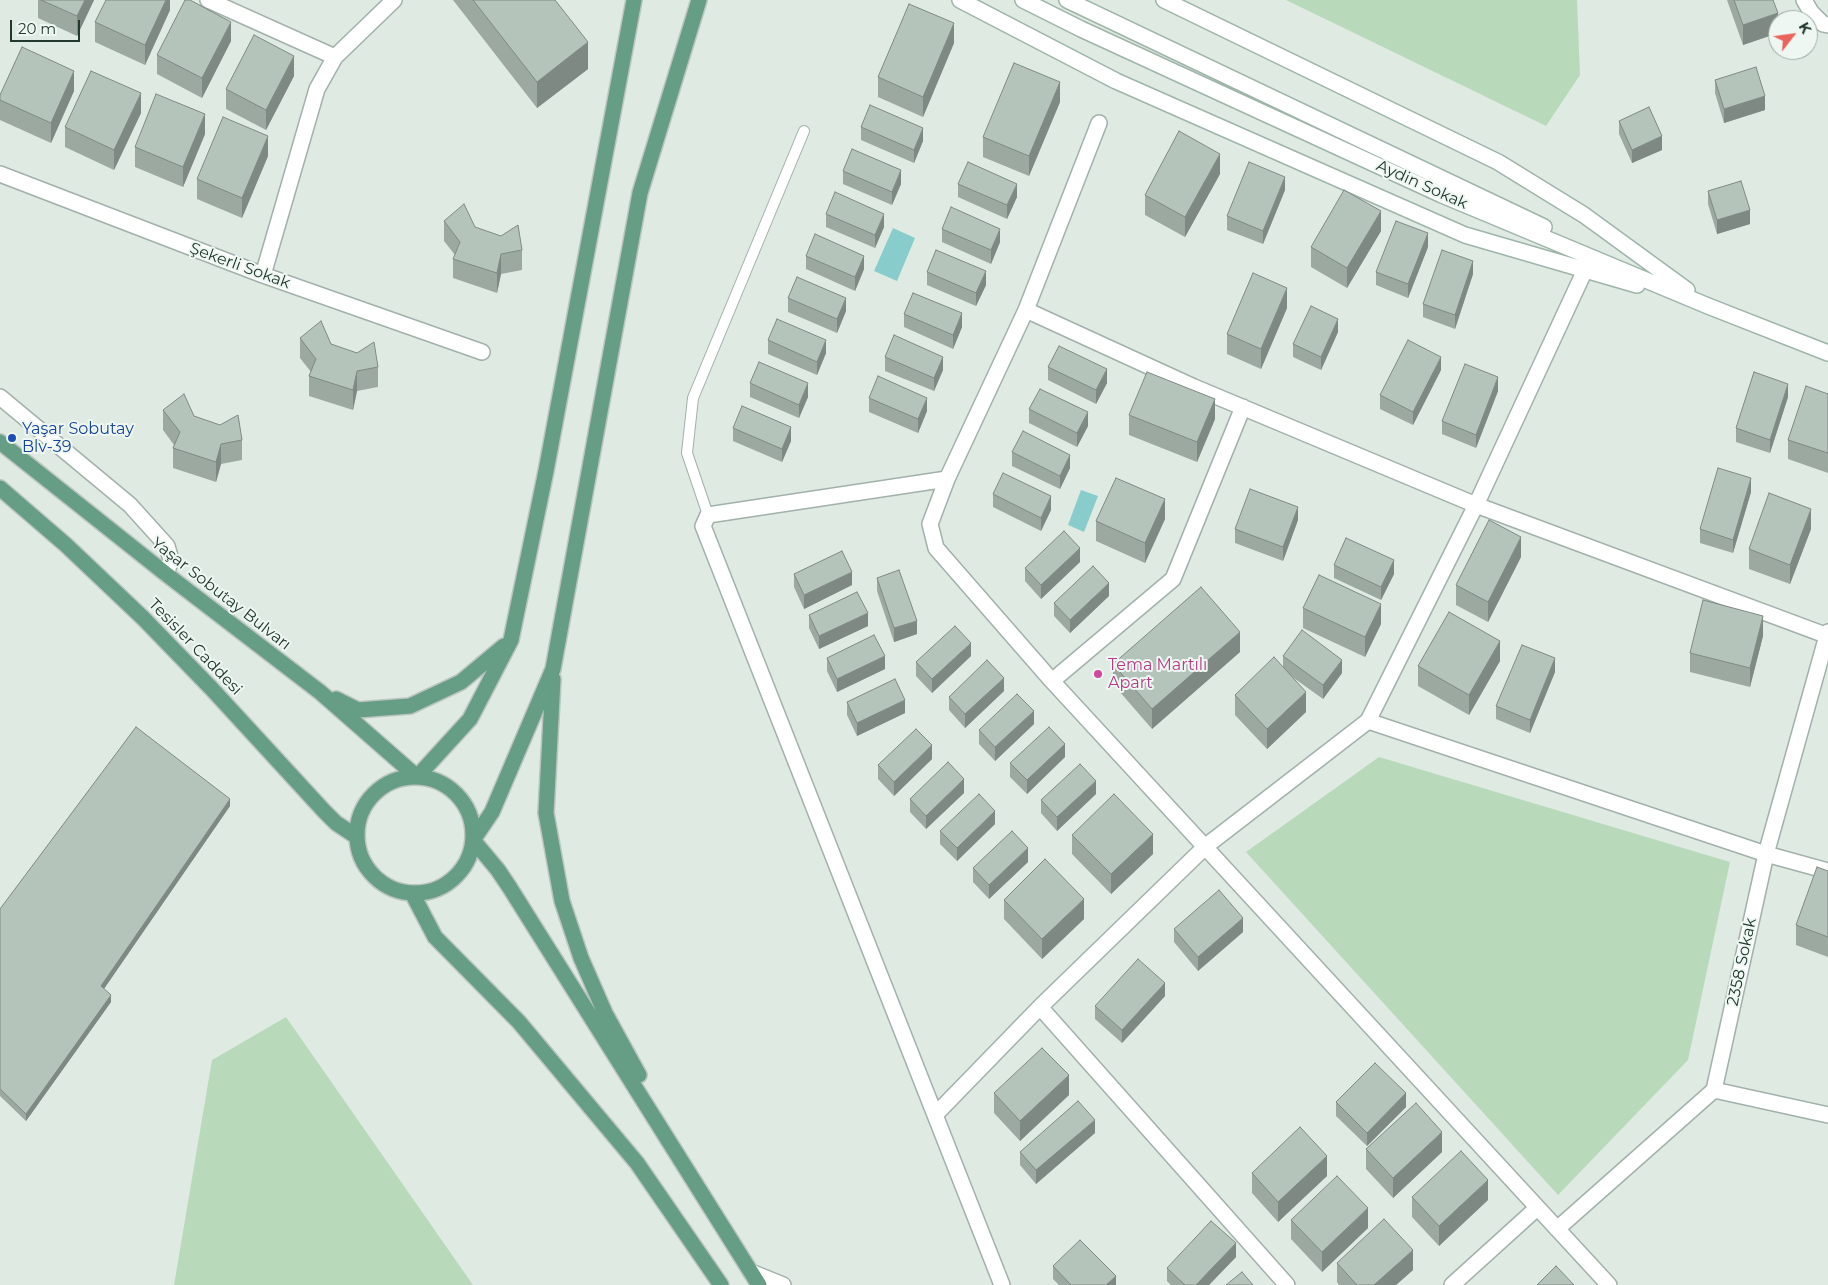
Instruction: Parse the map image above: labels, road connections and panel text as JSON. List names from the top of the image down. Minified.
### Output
{"streets":{"main road":["Yaşar Sobutay Bulvarı","Tesisler Caddesi"],"street":["Aydin Sokak","Şekerli Sokak","2358 Sokak"]},"crossings":[["Yaşar Sobutay Bulvarı","Tesisler Caddesi"]],"places":["Yaşar Sobutay Blv-39","Tema Martılı Apart"],"scale_bar":"20 m","north":"top right"}
